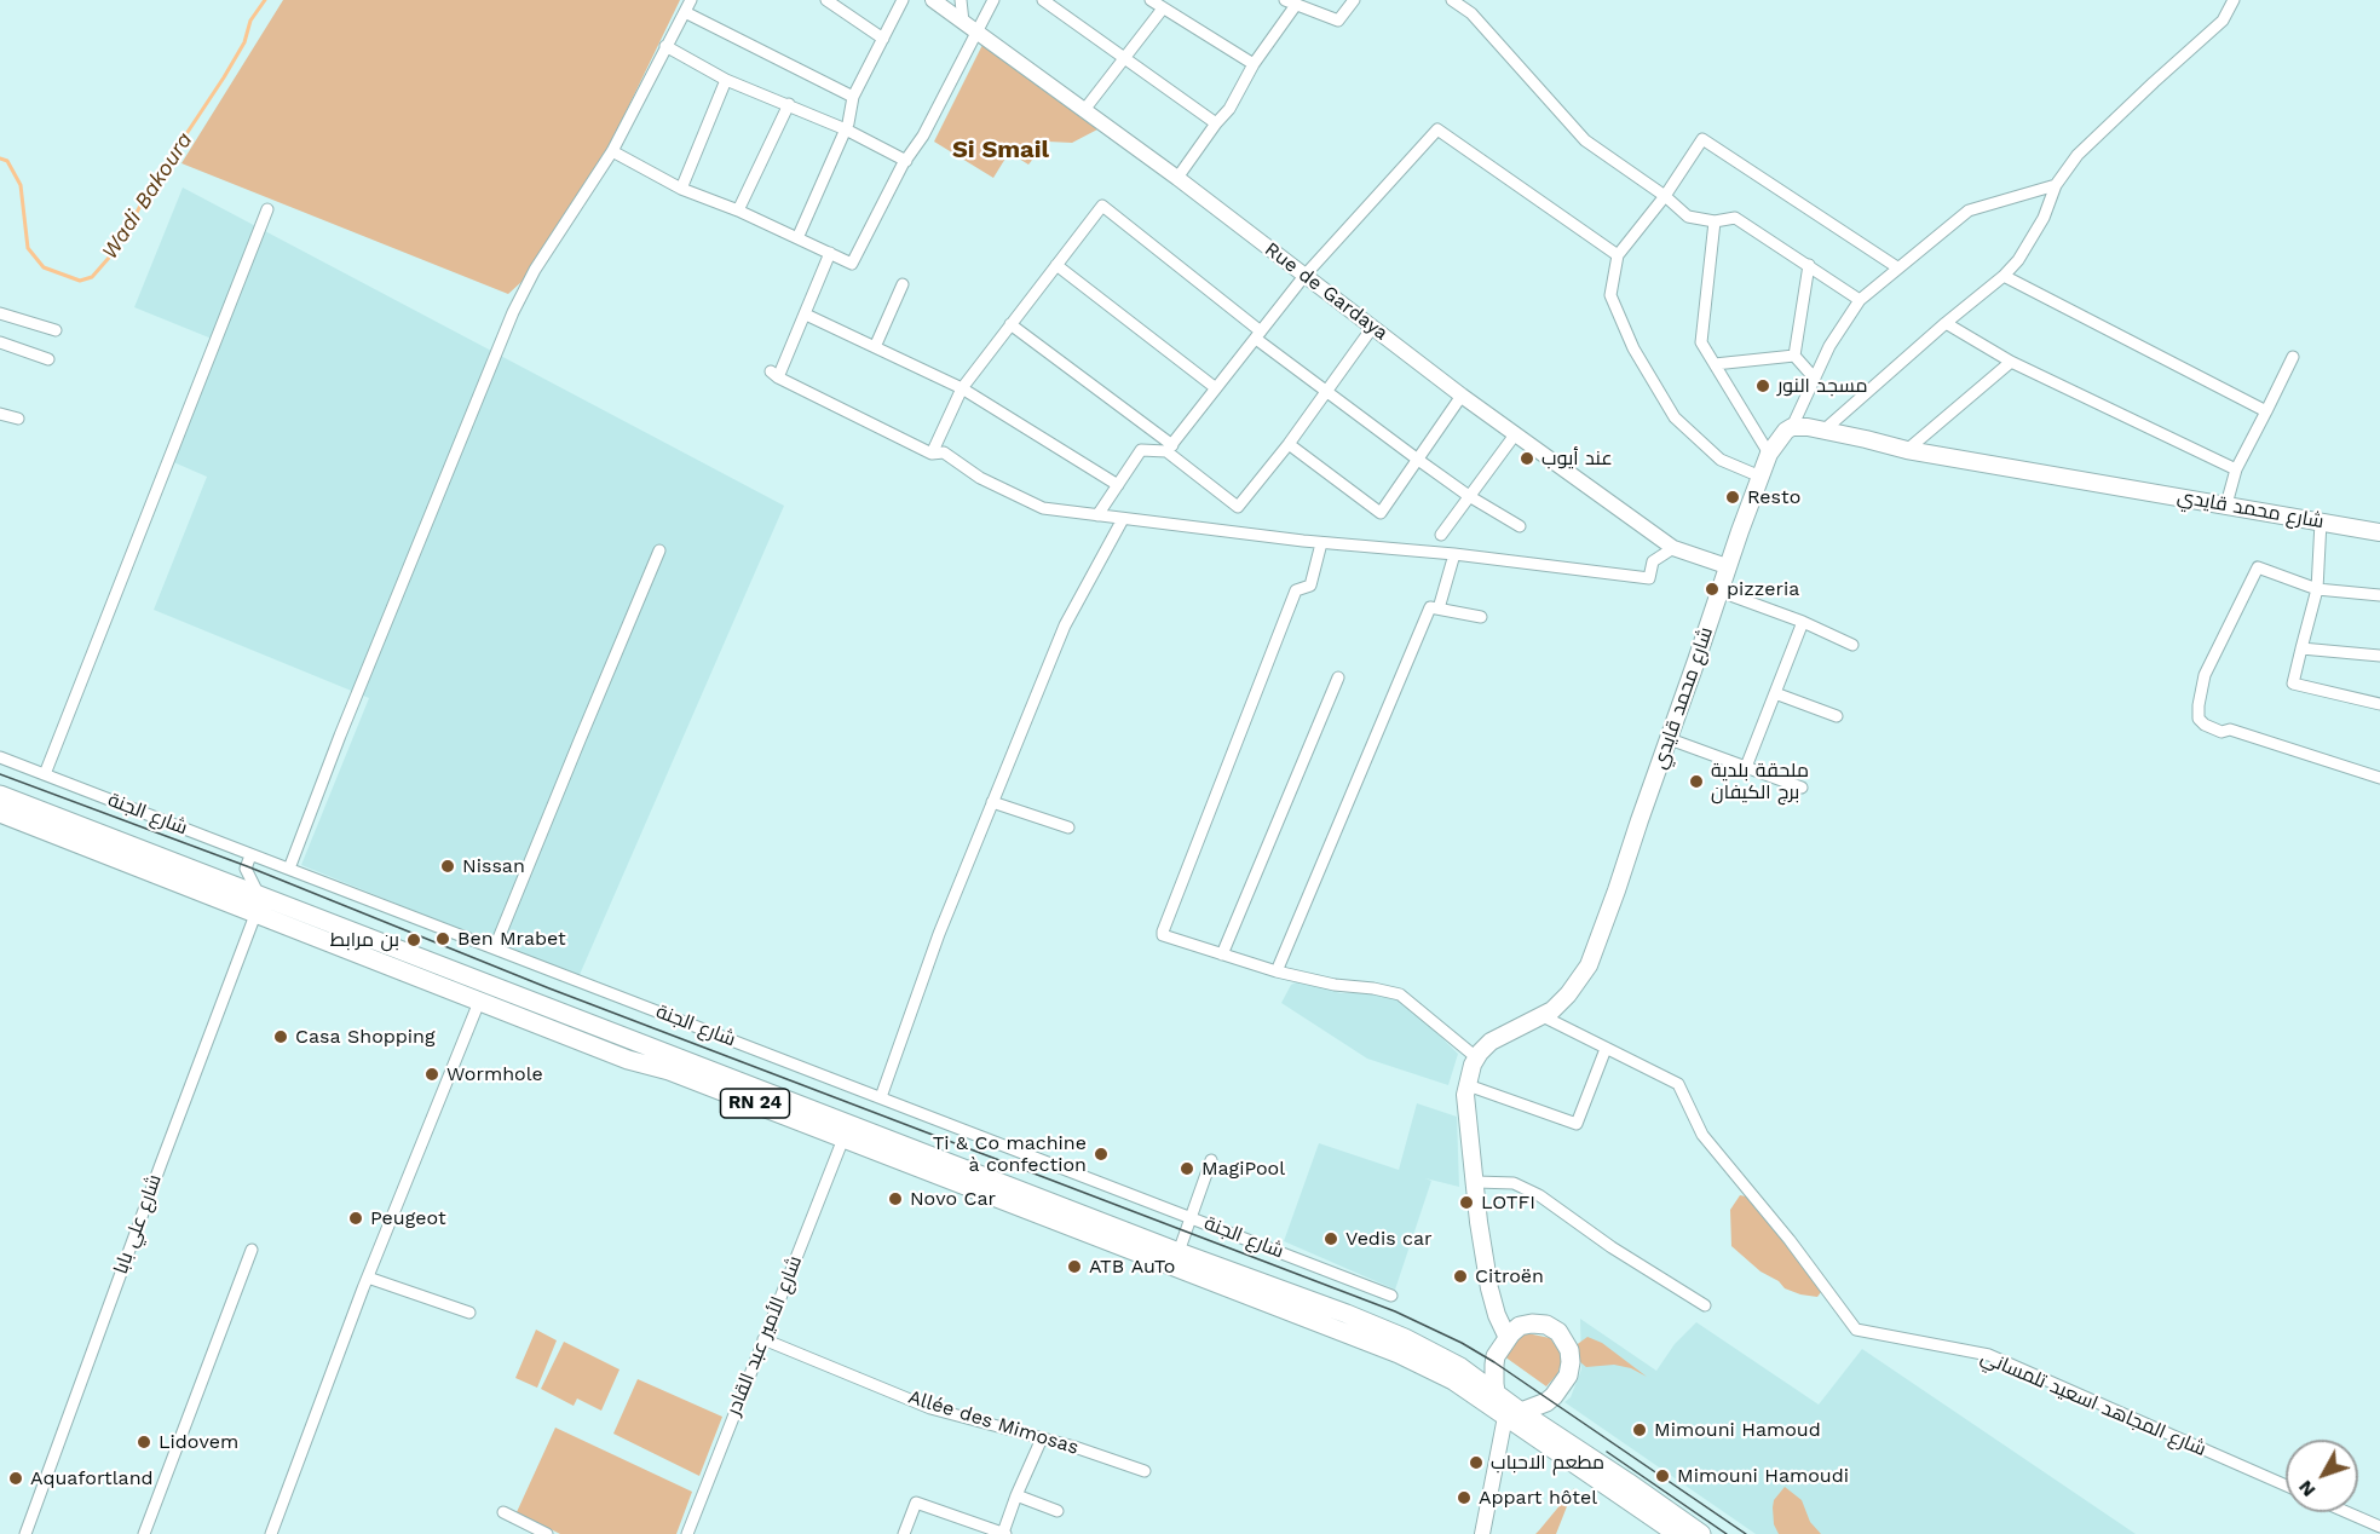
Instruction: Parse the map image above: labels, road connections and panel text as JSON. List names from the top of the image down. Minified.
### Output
{"streets":{"main road":["شارع محمد قايدي","RN 24"],"street":["Rue de Gardaya","شارع الجنة","شارع علي بابا","شارع الأمير عبد القادر","شارع المجاهد اسعيد تلمساني","Allée des Mimosas"]},"crossings":[["Rue de Gardaya","شارع محمد قايدي"],["شارع محمد قايدي","شارع المجاهد اسعيد تلمساني"],["RN 24","شارع علي بابا"],["RN 24","شارع الأمير عبد القادر"],["شارع الأمير عبد القادر","Allée des Mimosas"]],"districts":["Si Smail"],"water":["Wadi Bakoura"],"places":["مسجد النور","عند أيوب","Resto","pizzeria","ملحقة بلدية برج الكيفان","Nissan","Ben Mrabet","بن مرابط","Casa Shopping","Wormhole","Ti & Co machine à confection","MagiPool","Novo Car","LOTFI","Peugeot","Vedis car","ATB AuTo","Citroën","Mimouni Hamoud","Lidovem","مطعم الاحباب","Mimouni Hamoudi","Aquafortland","Appart hôtel"],"north":"bottom left"}
